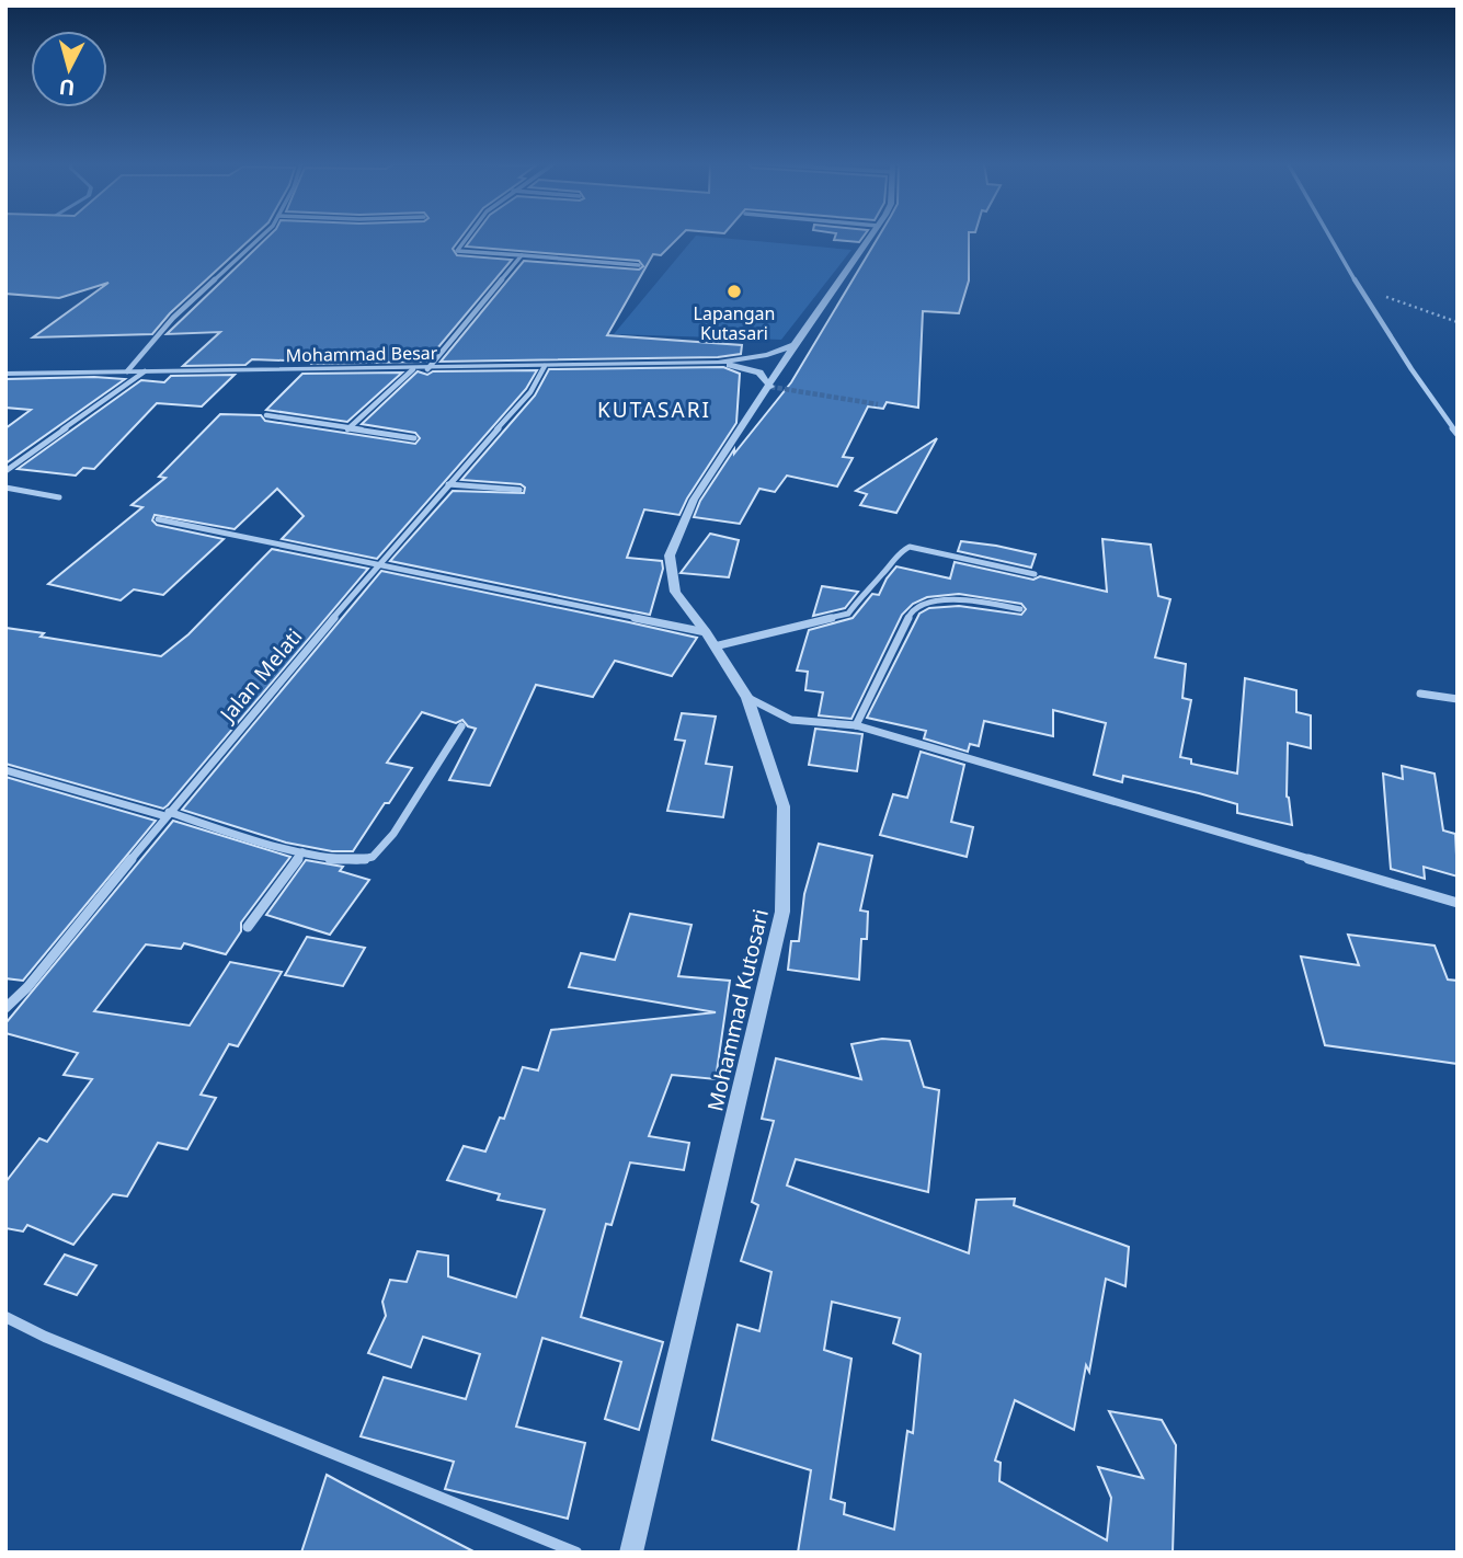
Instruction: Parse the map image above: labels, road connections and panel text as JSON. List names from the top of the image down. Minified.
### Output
{"streets":{"street":["Mohammad Besar","Jalan Melati","Mohammad Kutosari"]},"crossings":[["Mohammad Besar","Jalan Melati"]],"districts":["KUTASARI"],"places":["Lapangan Kutasari"],"north":"bottom"}
